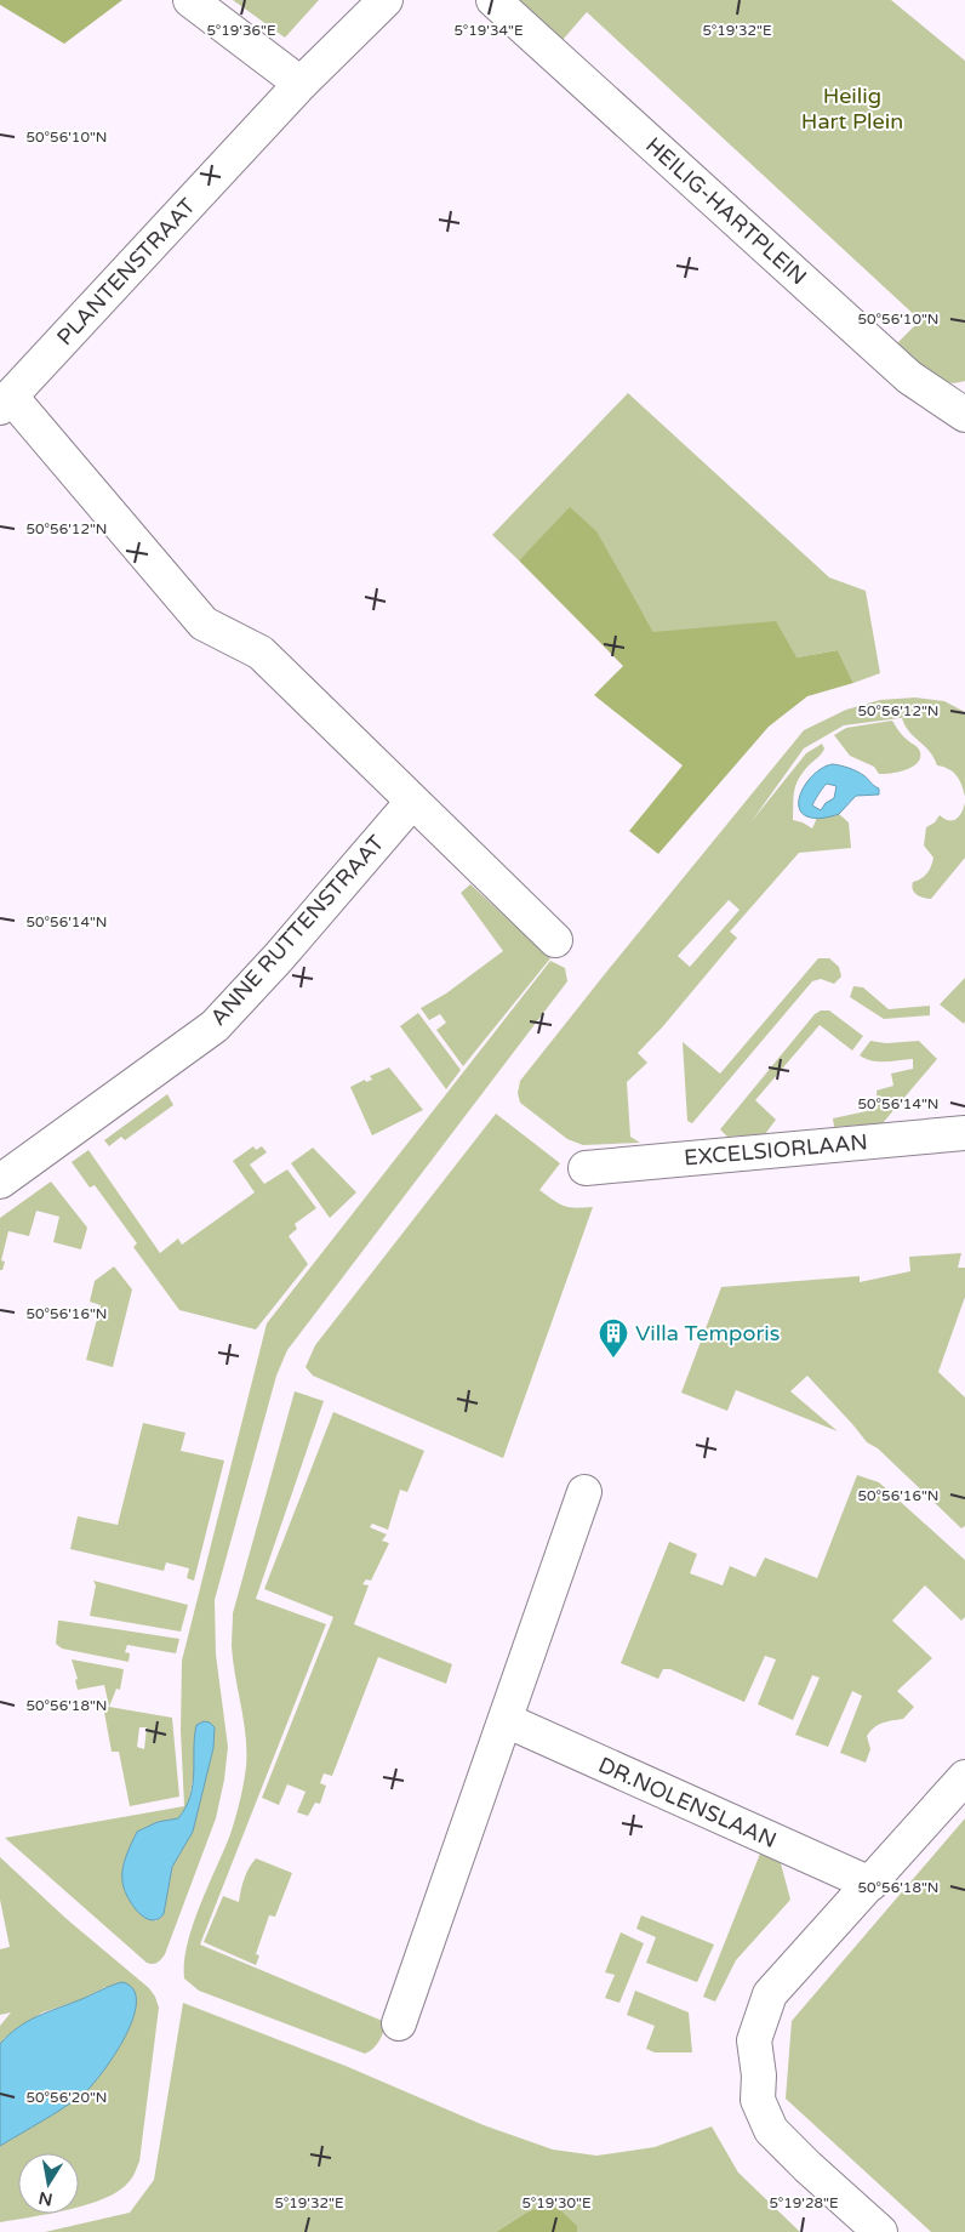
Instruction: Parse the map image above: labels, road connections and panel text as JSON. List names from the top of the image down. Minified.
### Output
{"streets":{"street":["HEILIG-HARTPLEIN","PLANTENSTRAAT","ANNE RUTTENSTRAAT","EXCELSIORLAAN","DR.NOLENSLAAN"]},"parks":["Heilig Hart Plein"],"places":{"building":["Villa Temporis"]},"north":"bottom","coordinates":["5°19'36\"E","5°19'34\"E","5°19'32\"E","50°56'10\"N","50°56'12\"N","50°56'14\"N","50°56'16\"N","50°56'18\"N","50°56'20\"N","5°19'30\"E","5°19'28\"E"]}
